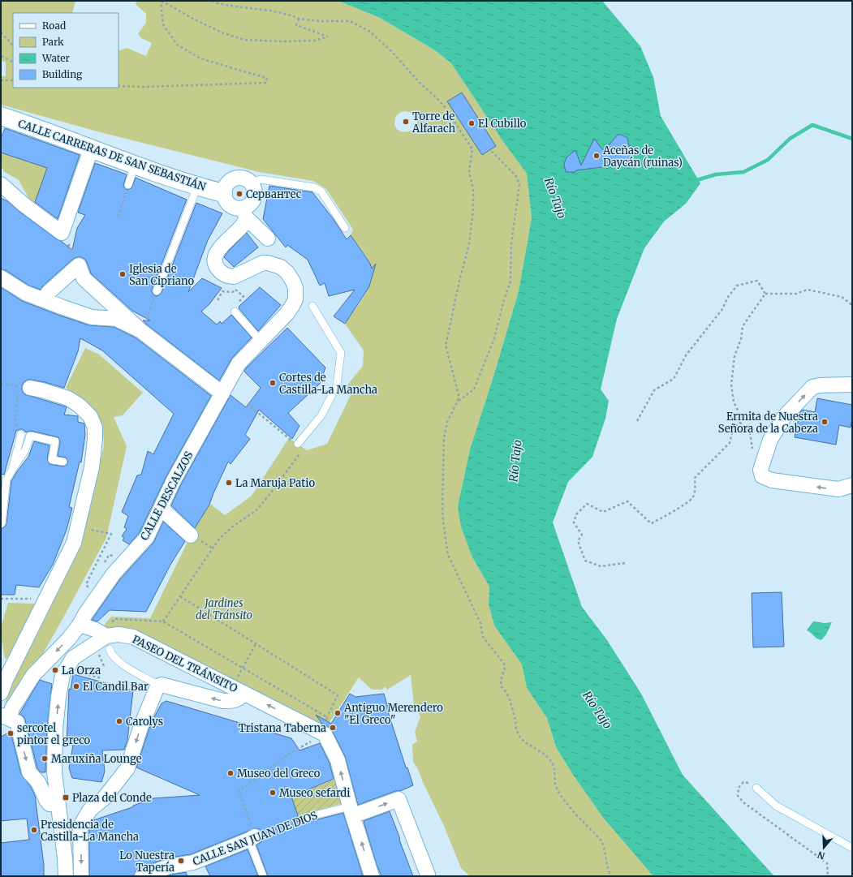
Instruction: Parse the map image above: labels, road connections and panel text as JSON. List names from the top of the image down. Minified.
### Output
{"streets":{"street":["CALLE CARRERAS DE SAN SEBASTIÁN","CALLE DESCALZOS","PASEO DEL TRÁNSITO","CALLE SAN JUAN DE DIOS"]},"crossings":[["CALLE CARRERAS DE SAN SEBASTIÁN","CALLE DESCALZOS"]],"one_way":["PASEO DEL TRÁNSITO"],"water":["Río Tajo"],"parks":["Jardines del Tránsito"],"places":{"other":["Torre de Alfarach","El Cubillo","Aceñas de Daycán (ruinas)","Сервантес","Iglesia de San Cipriano","Cortes de Castilla-La Mancha","Ermita de Nuestra Señora de la Cabeza","La Maruja Patio","La Orza","El Candil Bar","Antiguo Merendero \"El Greco\"","Carolys","Tristana Taberna","sercotel pintor el greco","Maruxiña Lounge","Museo del Greco","Museo sefardi","Presidencia de Castilla-La Mancha","Lo Nuestra Tapería"],"transit":["Plaza del Conde"]},"legend":["Road","Park","Water","Building"],"north":"bottom"}
